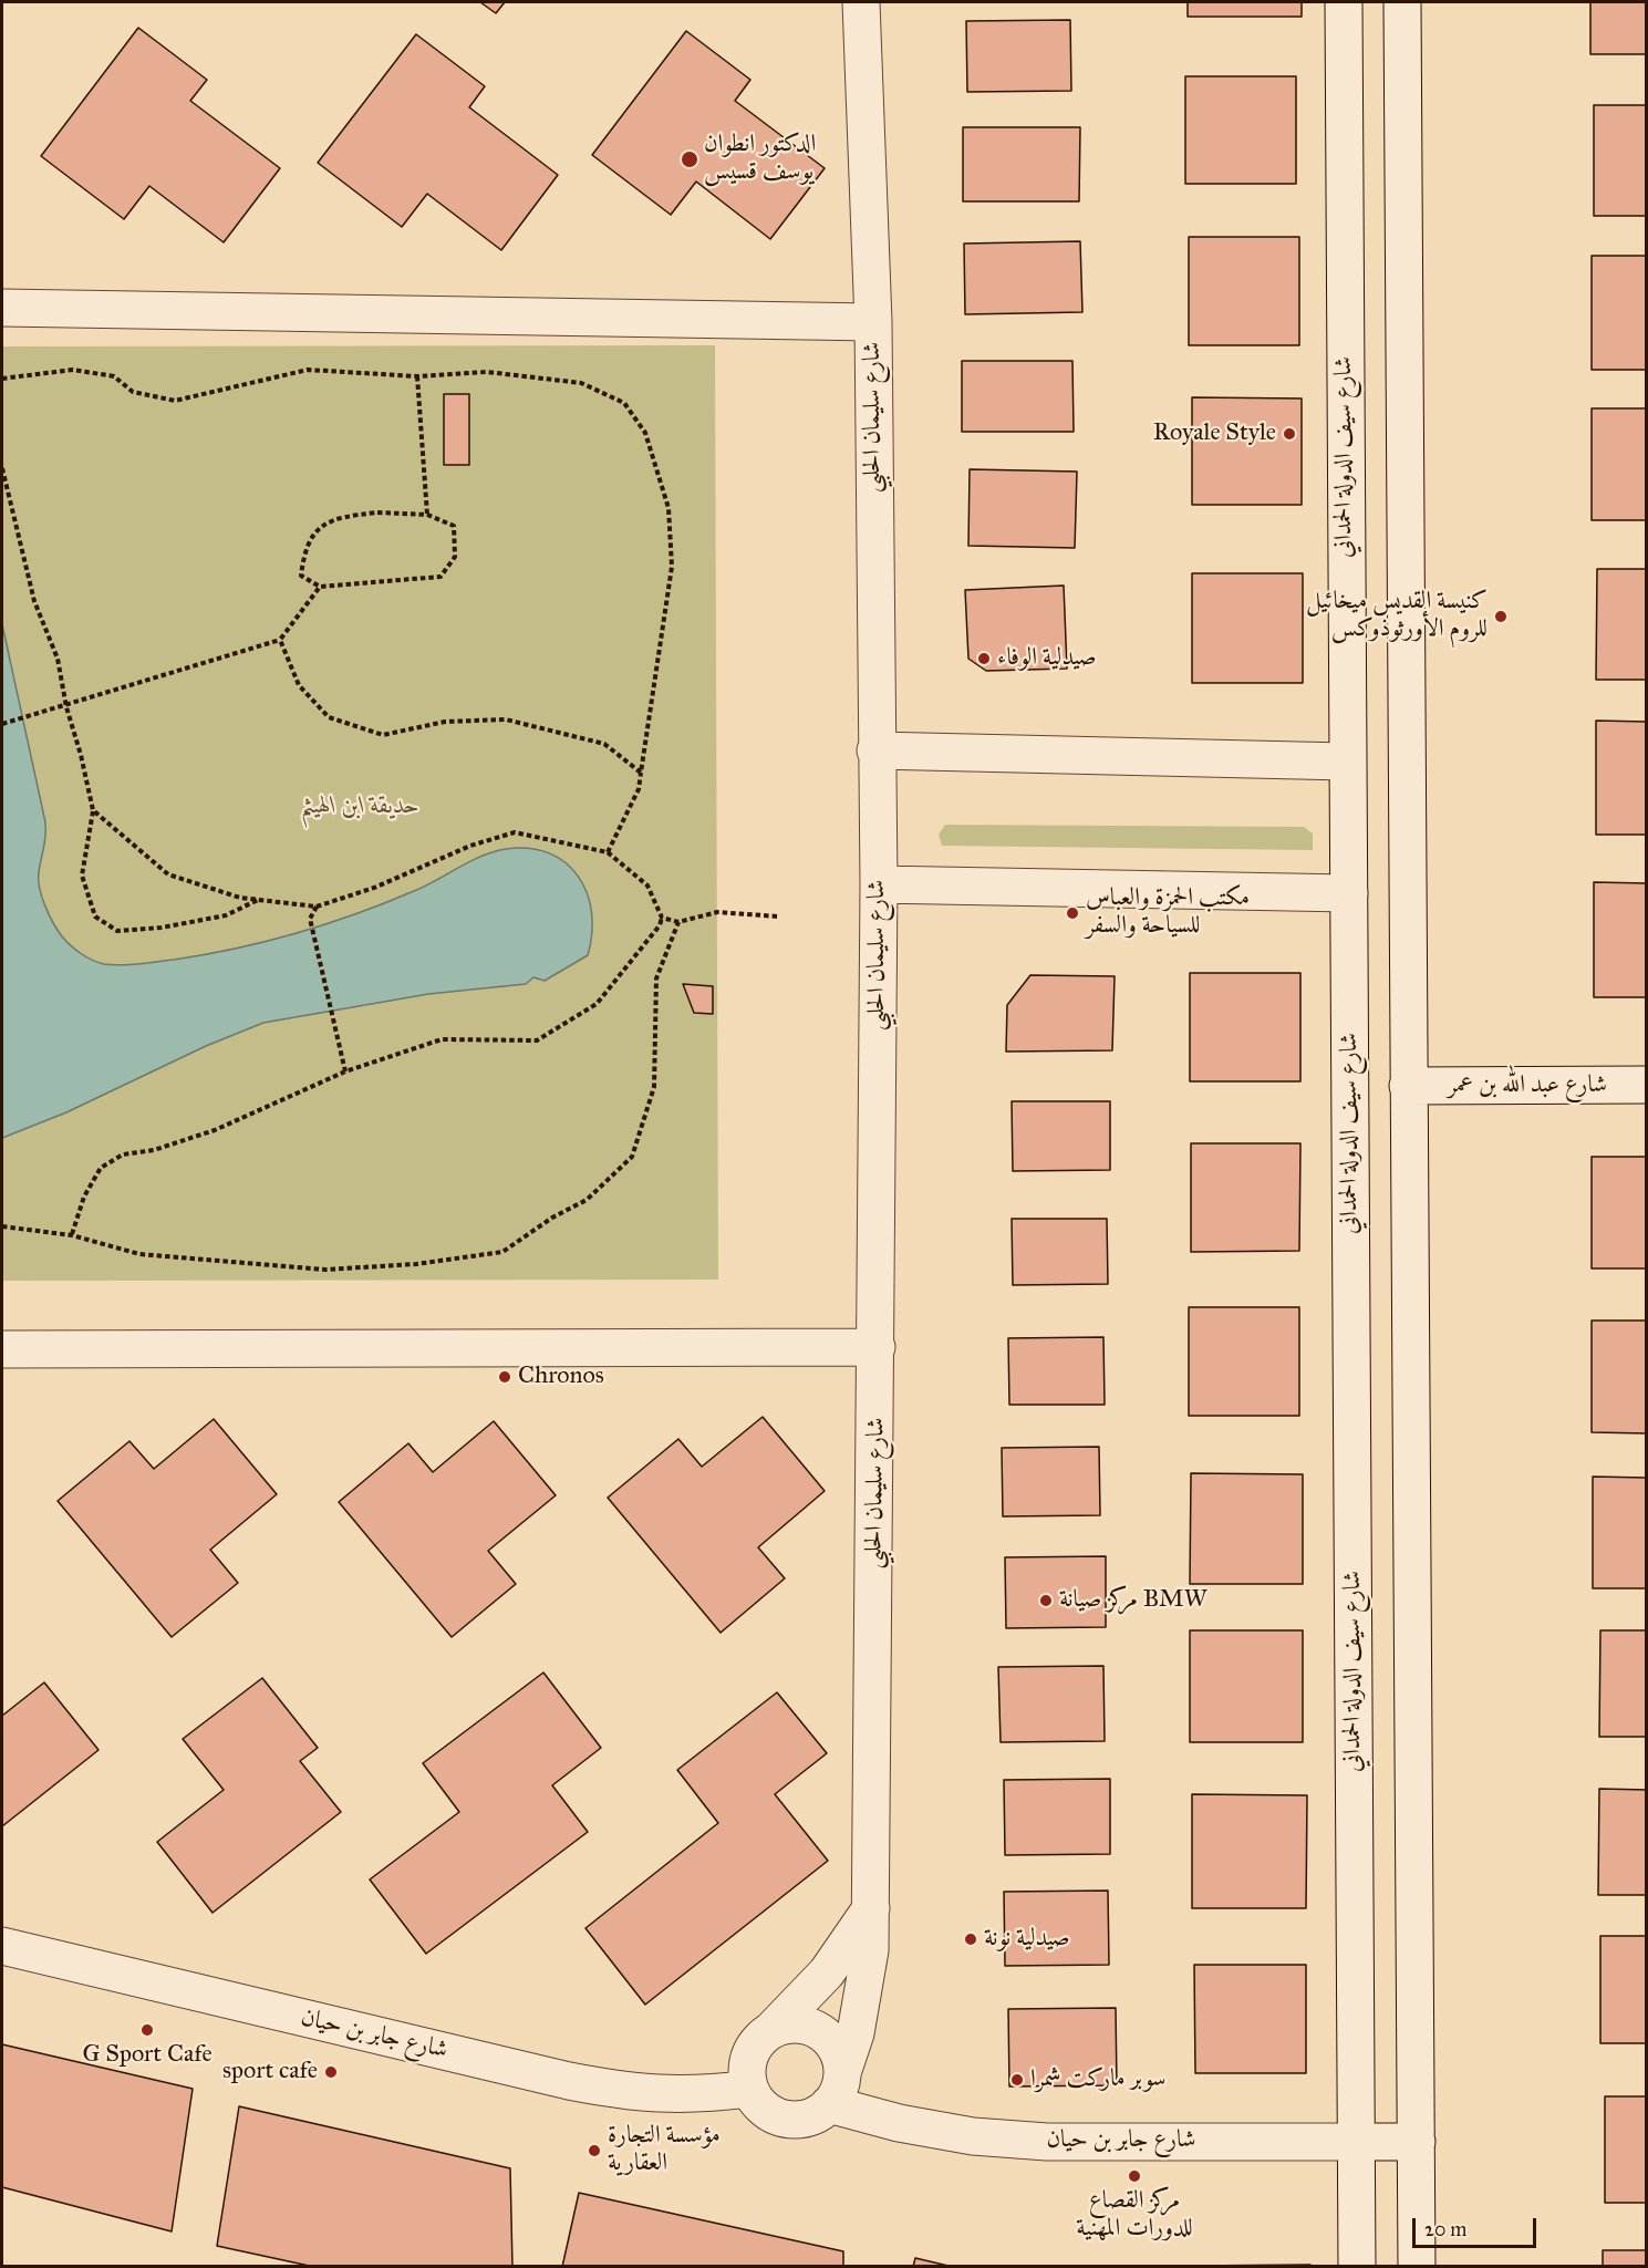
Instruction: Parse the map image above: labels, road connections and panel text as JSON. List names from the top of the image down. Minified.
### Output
{"streets":{"street":["شارع سليمان الحلبي","شارع سيف الدولة الحمداني","شارع عبد الله بن عمر","شارع جابر بن حيان"]},"crossings":[["شارع سليمان الحلبي","شارع جابر بن حيان"],["شارع سيف الدولة الحمداني","شارع جابر بن حيان"]],"parks":["حديقة ابن الهيثم"],"places":["الدكتور انطوان يوسف قسيس","Royale Style","كنيسة القديس ميخائيل للروم الأورثوذوكس","صيدلية الوفاء","مكتب الحمزة والعباس للسياحة والسفر","Chronos","مركز صيانة BMW","صيدلية نونة","G Sport Cafe","sport cafe","سوبر ماركت شمرا","مؤسسة التجارة العقارية","مركز القصاع للدورات المهنية"],"scale_bar":"20 m"}
